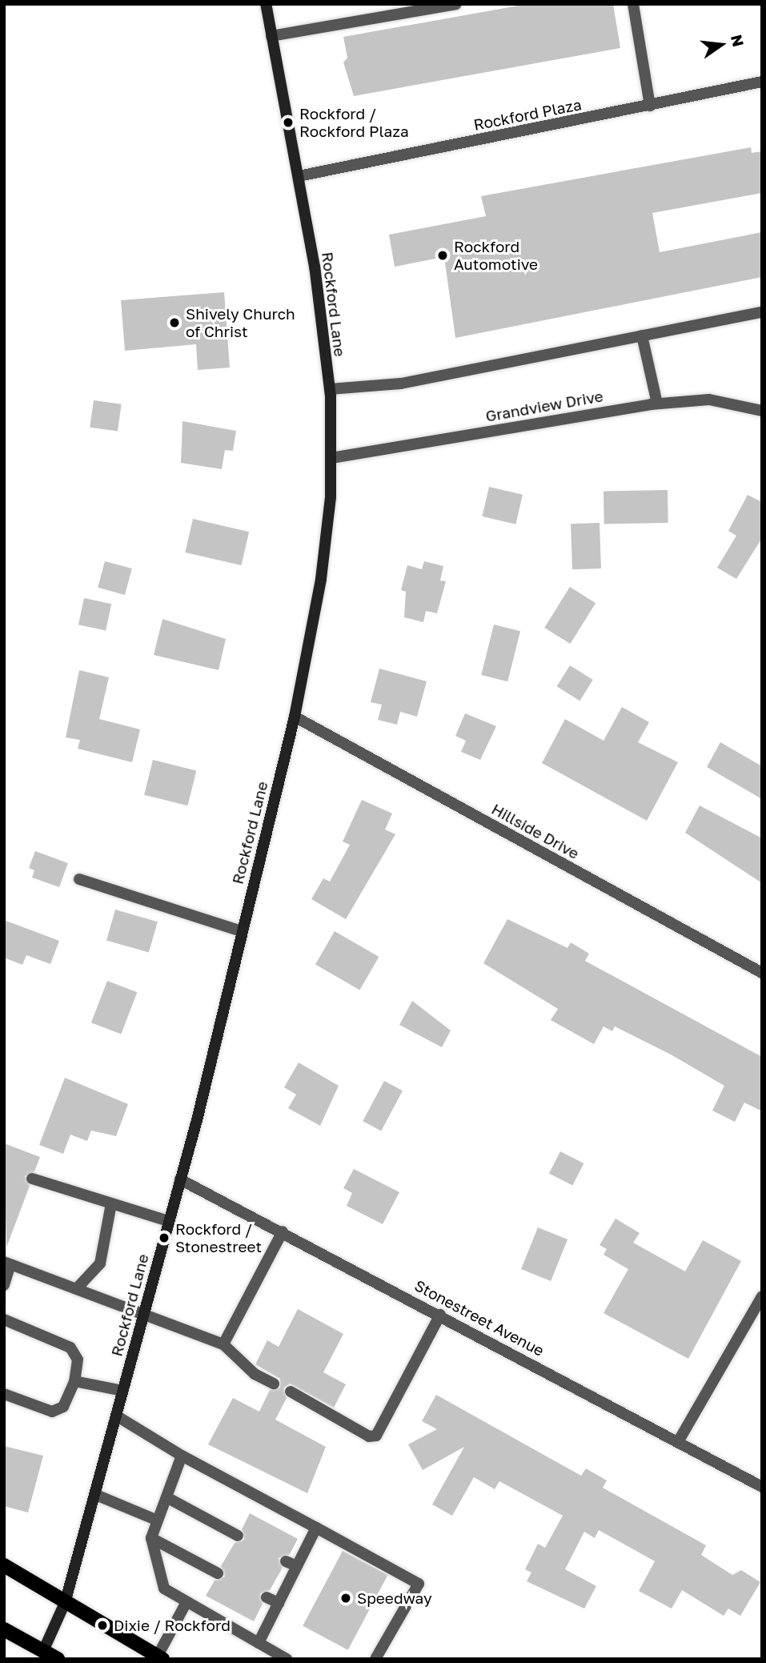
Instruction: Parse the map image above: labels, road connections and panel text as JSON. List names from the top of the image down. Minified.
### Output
{"streets":{"main road":["Rockford Lane"],"street":["Rockford Plaza","Grandview Drive","Hillside Drive","Stonestreet Avenue"]},"crossings":[["Rockford Plaza","Rockford Lane"],["Rockford Lane","Grandview Drive"],["Rockford Lane","Hillside Drive"],["Rockford Lane","Stonestreet Avenue"]],"places":["Rockford / Rockford Plaza","Rockford Automotive","Shively Church of Christ","Rockford / Stonestreet","Speedway","Dixie / Rockford"],"north":"right"}
